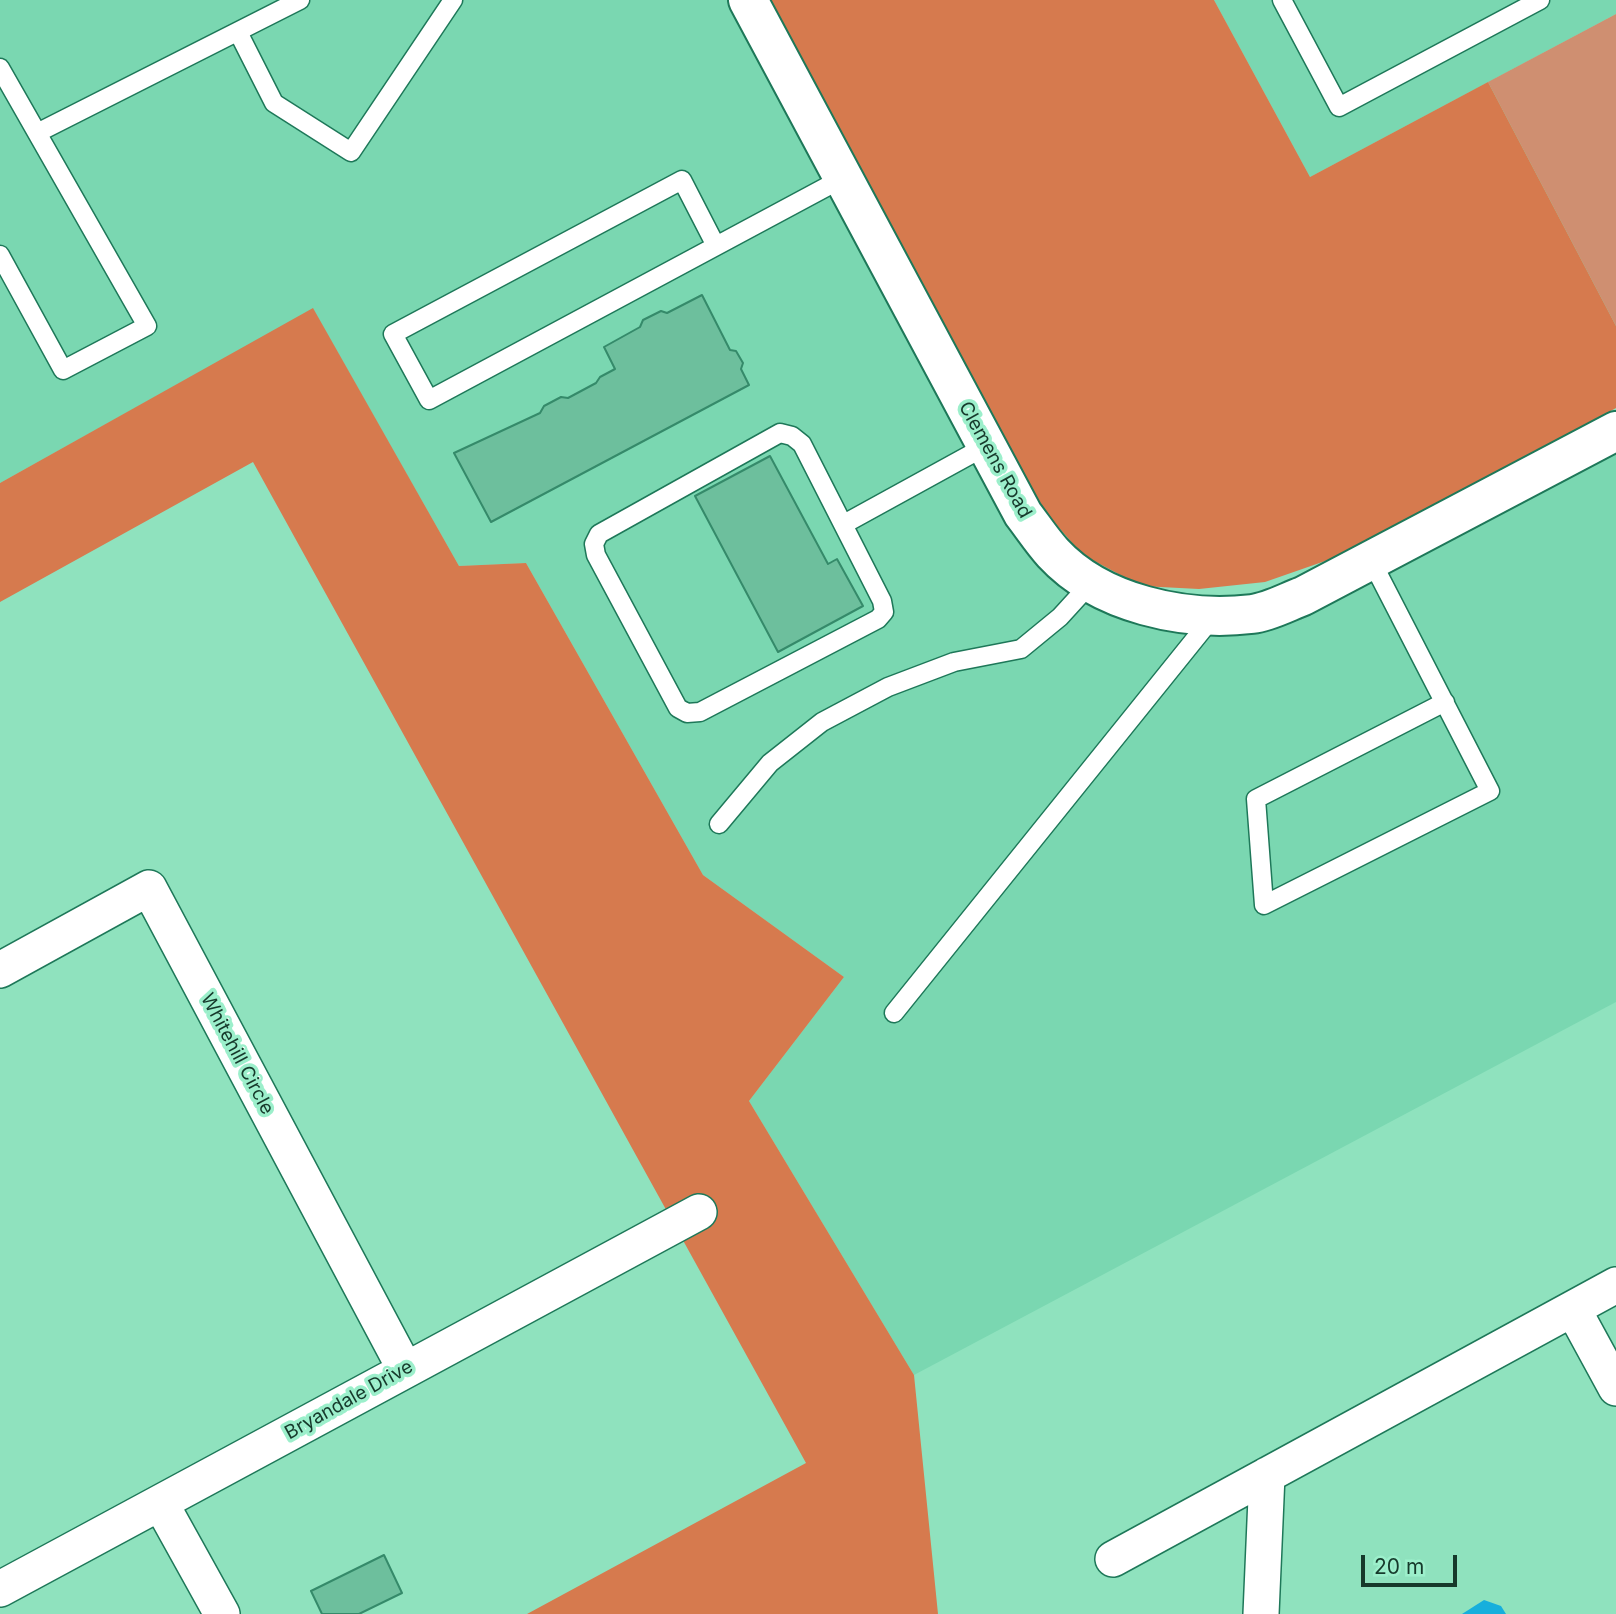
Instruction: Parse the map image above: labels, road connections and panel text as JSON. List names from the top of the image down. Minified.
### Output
{"streets":{"street":["Clemens Road","Whitehill Circle","Bryandale Drive"]},"crossings":[["Whitehill Circle","Bryandale Drive"]],"scale_bar":"20 m"}
